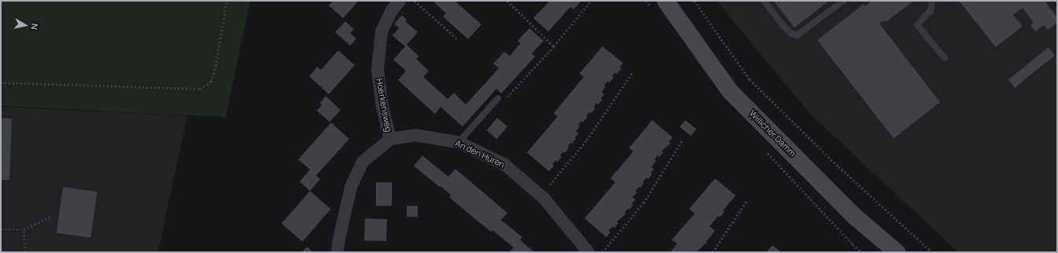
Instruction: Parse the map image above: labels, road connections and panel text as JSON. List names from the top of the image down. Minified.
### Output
{"streets":{"main road":["Willicher Damm"],"street":["Hoerkensweg","An den Hüren"]},"crossings":[["Hoerkensweg","An den Hüren"]],"north":"right"}
